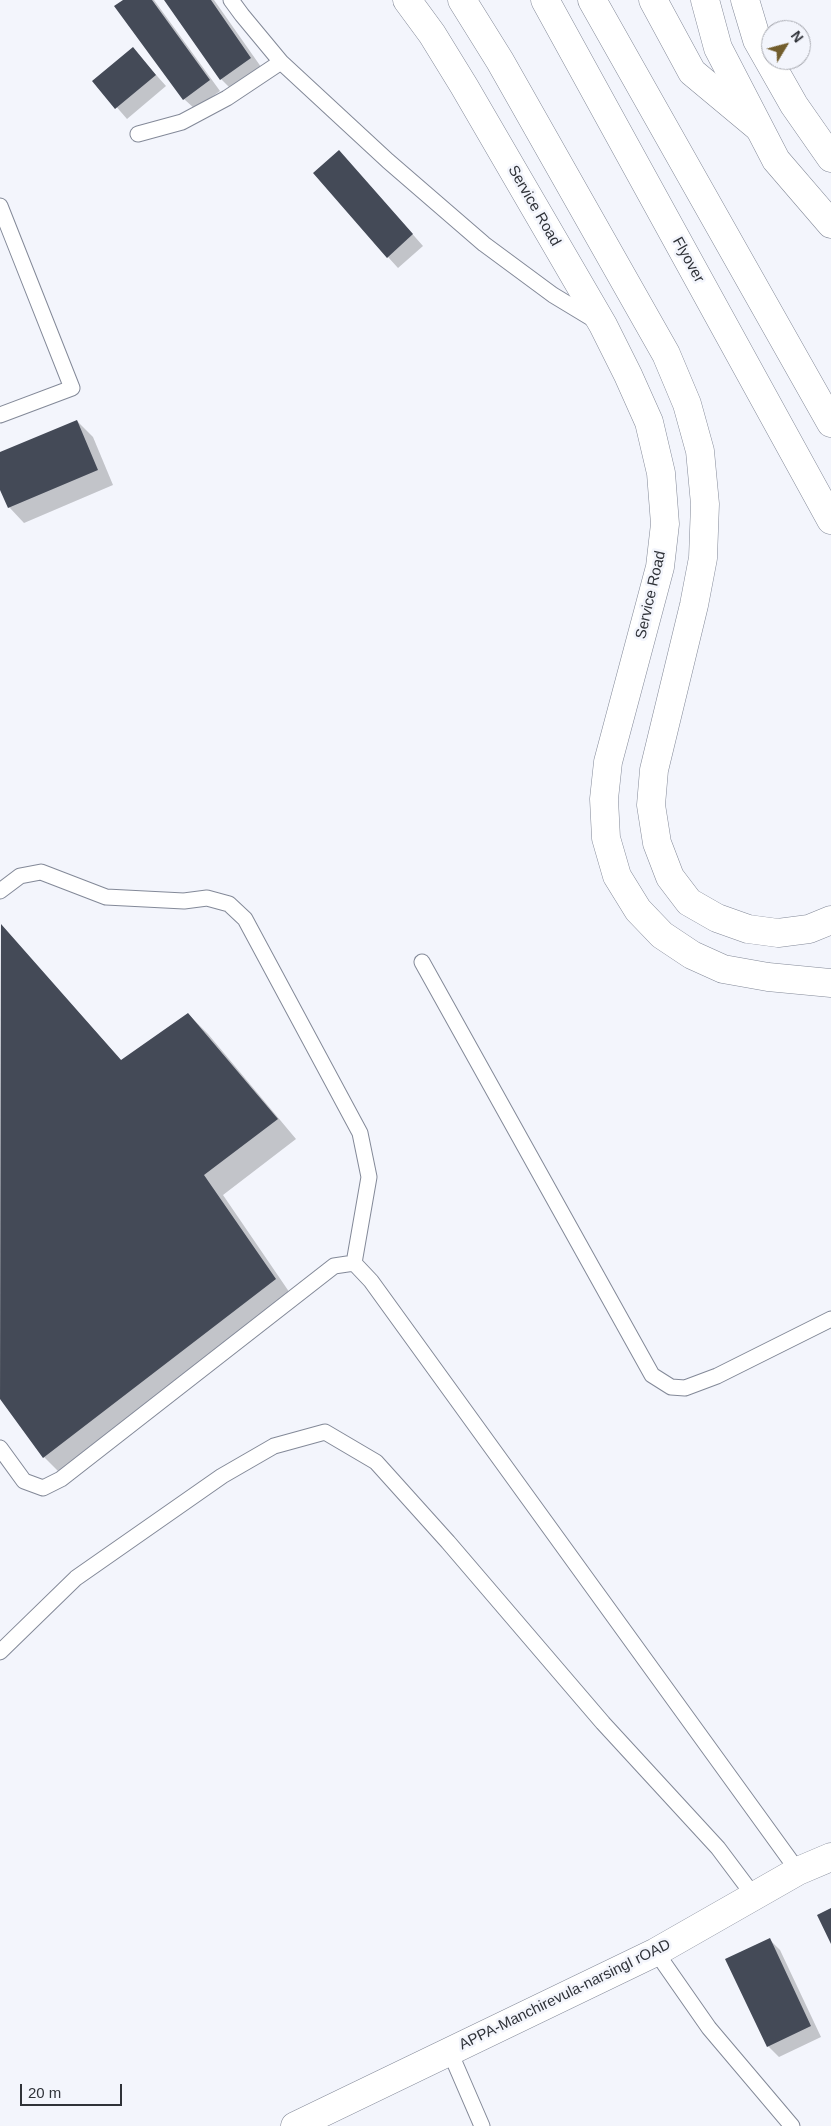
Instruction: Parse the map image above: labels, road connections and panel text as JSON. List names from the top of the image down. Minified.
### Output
{"streets":{"main road":["Service Road","Flyover","APPA-Manchirevula-narsingI rOAD"]},"scale_bar":"20 m","north":"top right"}
